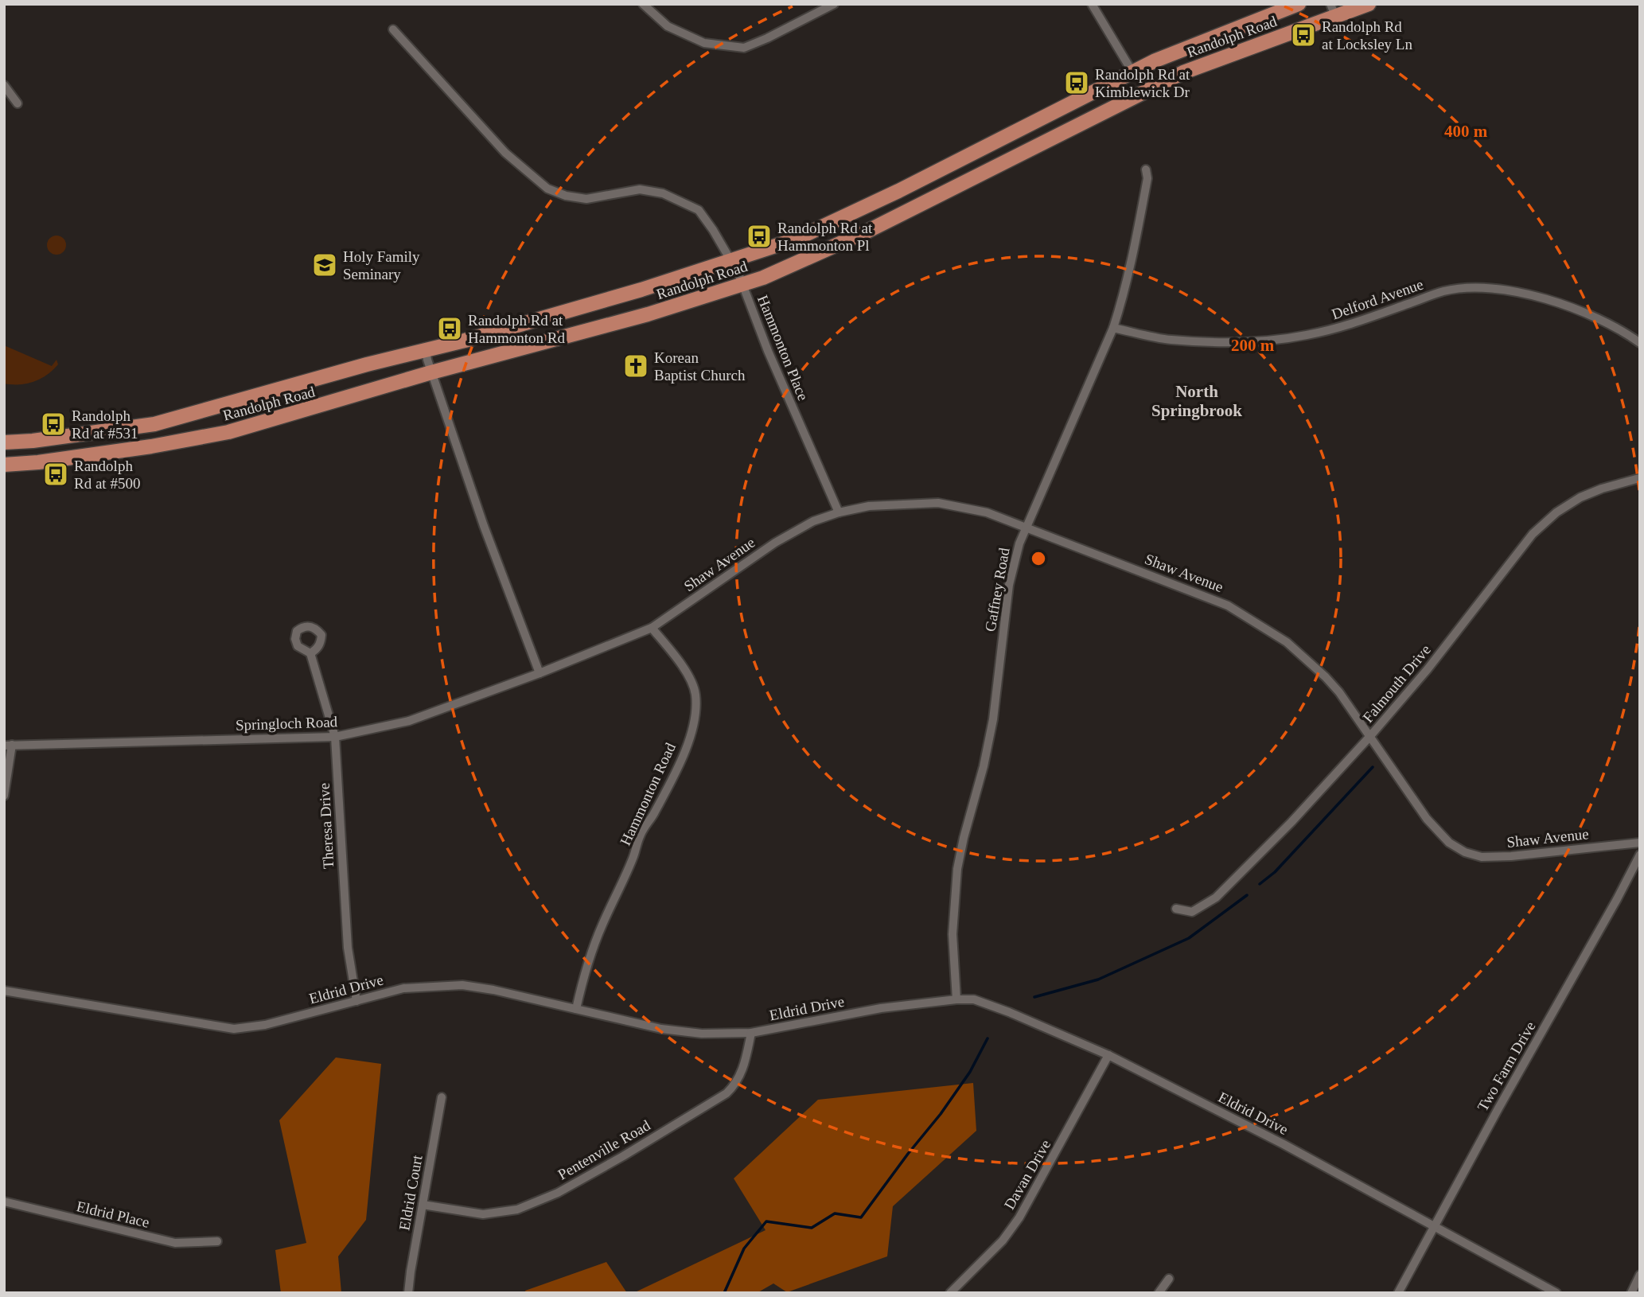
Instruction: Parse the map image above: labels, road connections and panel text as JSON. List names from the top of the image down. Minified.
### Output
{"streets":{"main road":["Randolph Road"],"street":["Delford Avenue","Hammonton Place","Shaw Avenue","Gaffney Road","Falmouth Drive","Springloch Road","Hammonton Road","Theresa Drive","Eldrid Drive","Two Farm Drive","Pentenville Road","Davan Drive","Eldrid Court","Eldrid Place"]},"crossings":[["Randolph Road","Hammonton Place"],["Delford Avenue","Gaffney Road"],["Hammonton Place","Shaw Avenue"],["Shaw Avenue","Gaffney Road"],["Shaw Avenue","Falmouth Drive"],["Shaw Avenue","Springloch Road"],["Shaw Avenue","Hammonton Road"],["Gaffney Road","Eldrid Drive"],["Springloch Road","Hammonton Road"],["Springloch Road","Theresa Drive"],["Hammonton Road","Eldrid Drive"],["Theresa Drive","Eldrid Drive"],["Eldrid Drive","Two Farm Drive"],["Eldrid Drive","Pentenville Road"],["Eldrid Drive","Davan Drive"],["Pentenville Road","Eldrid Court"]],"districts":["North Springbrook"],"places":{"bus stop":["Randolph Rd at Locksley Ln","Randolph Rd at Kimblewick Dr","Randolph Rd at Hammonton Pl","Randolph Rd at Hammonton Rd","Randolph Rd at #531","Randolph Rd at #500"],"school or university":["Holy Family Seminary"],"church":["Korean Baptist Church"]},"rings":["400 m","200 m"]}
